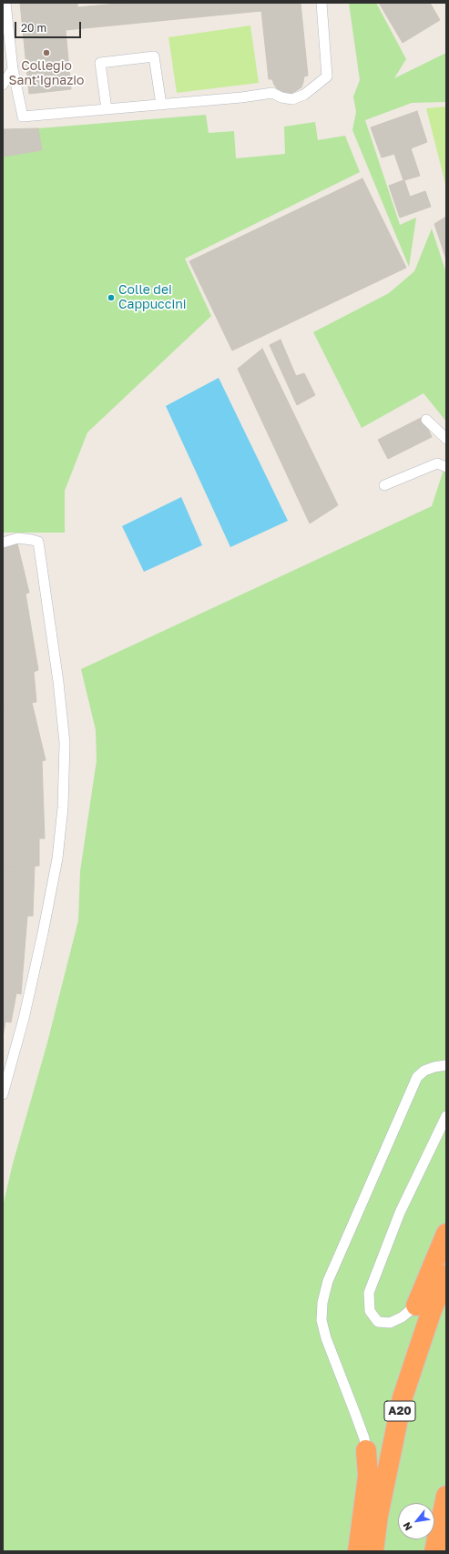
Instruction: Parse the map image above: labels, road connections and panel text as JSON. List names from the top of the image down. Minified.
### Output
{"streets":{"highway":["A20"]},"places":["Collegio Sant'Ignazio","Colle dei Cappuccini"],"scale_bar":"20 m","north":"bottom left"}
